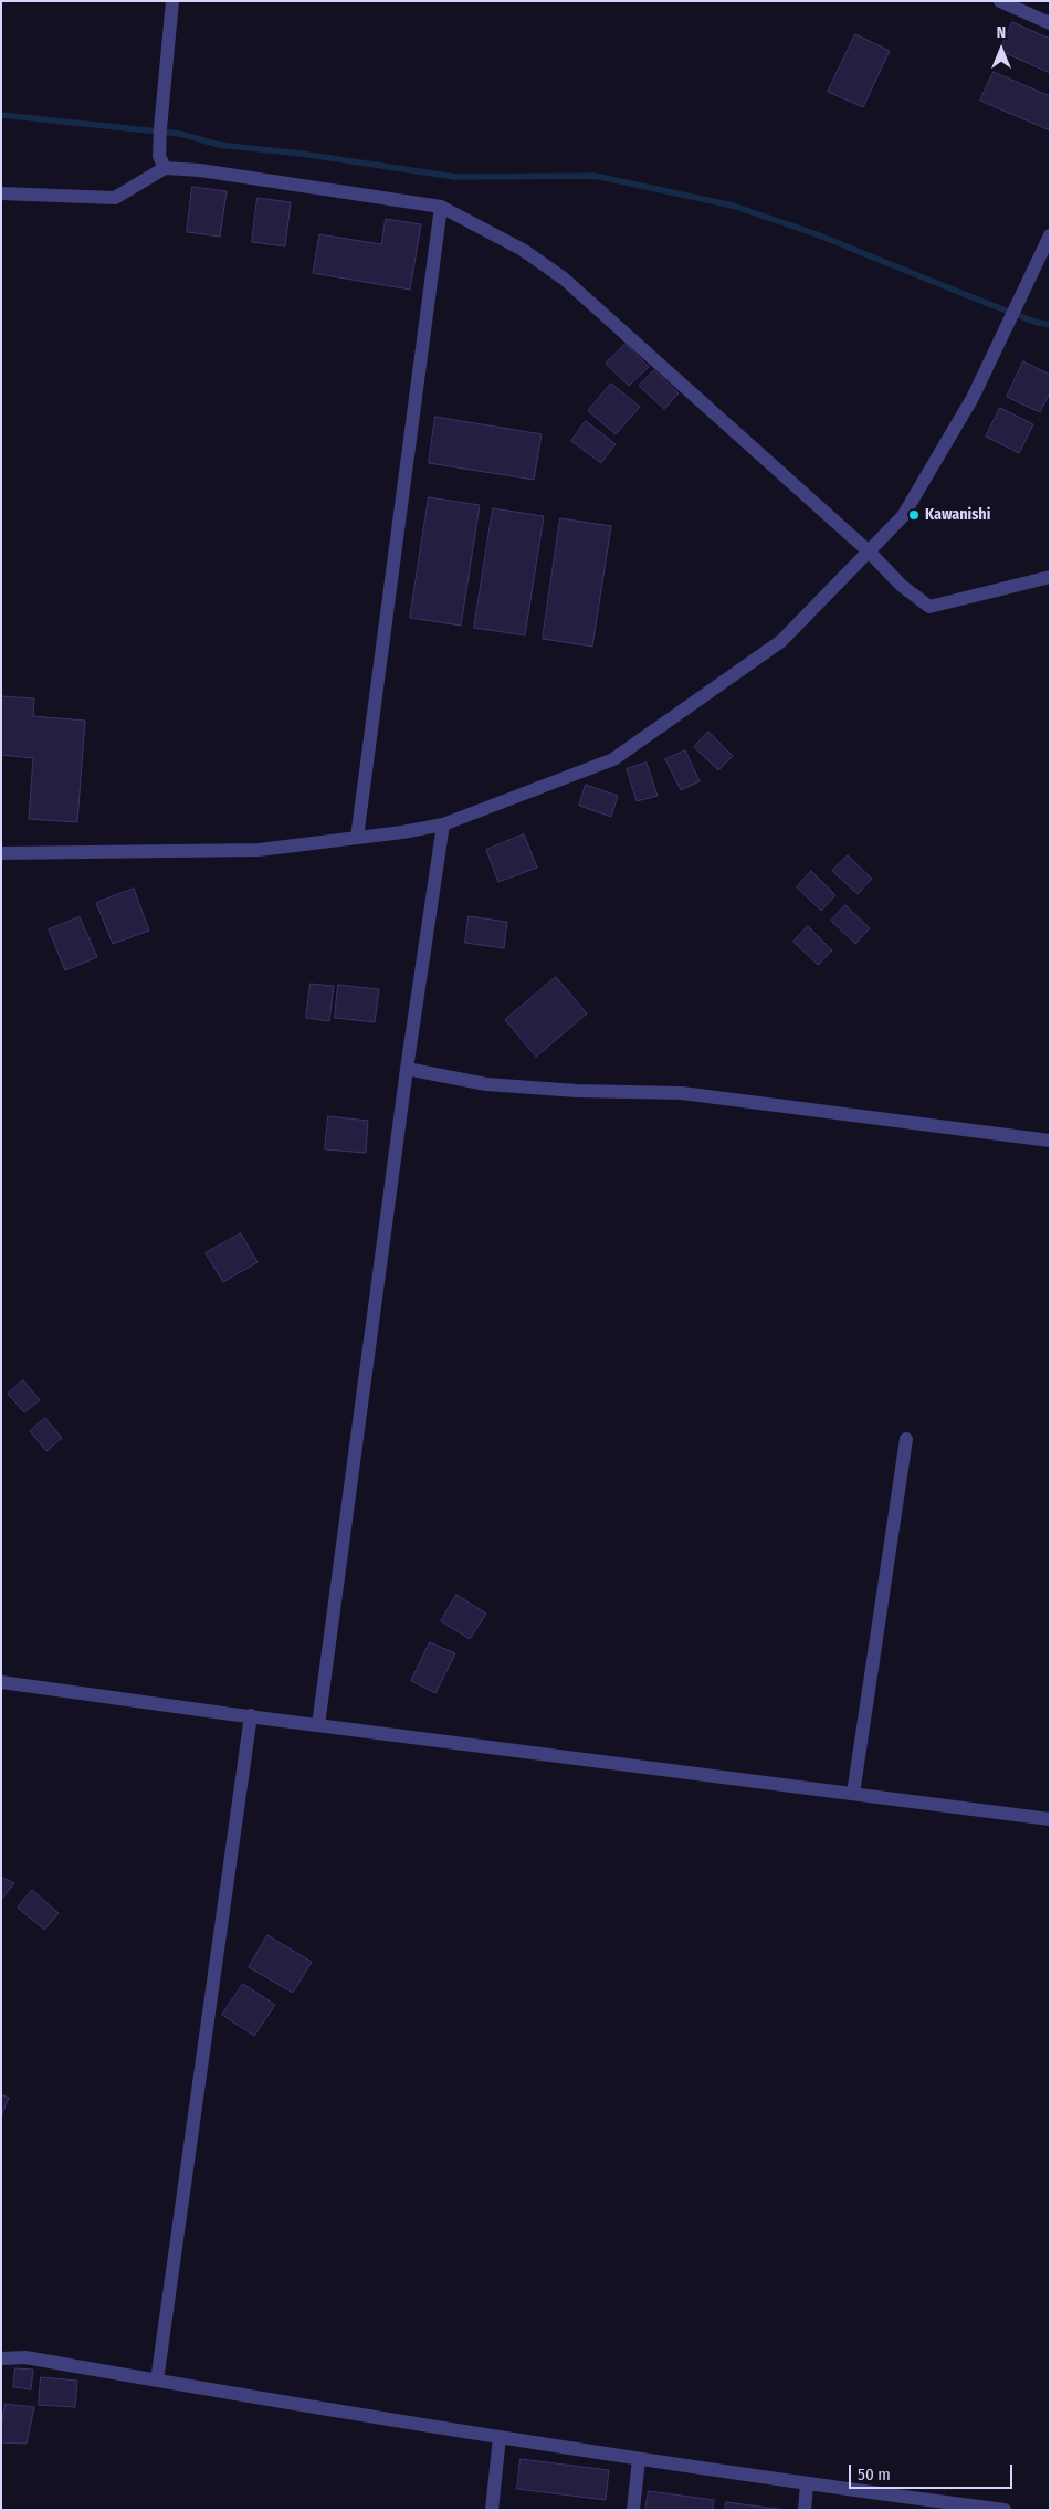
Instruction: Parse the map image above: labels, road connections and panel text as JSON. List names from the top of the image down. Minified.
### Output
{"places":["Kawanishi"],"scale_bar":"50 m","north":"top"}
